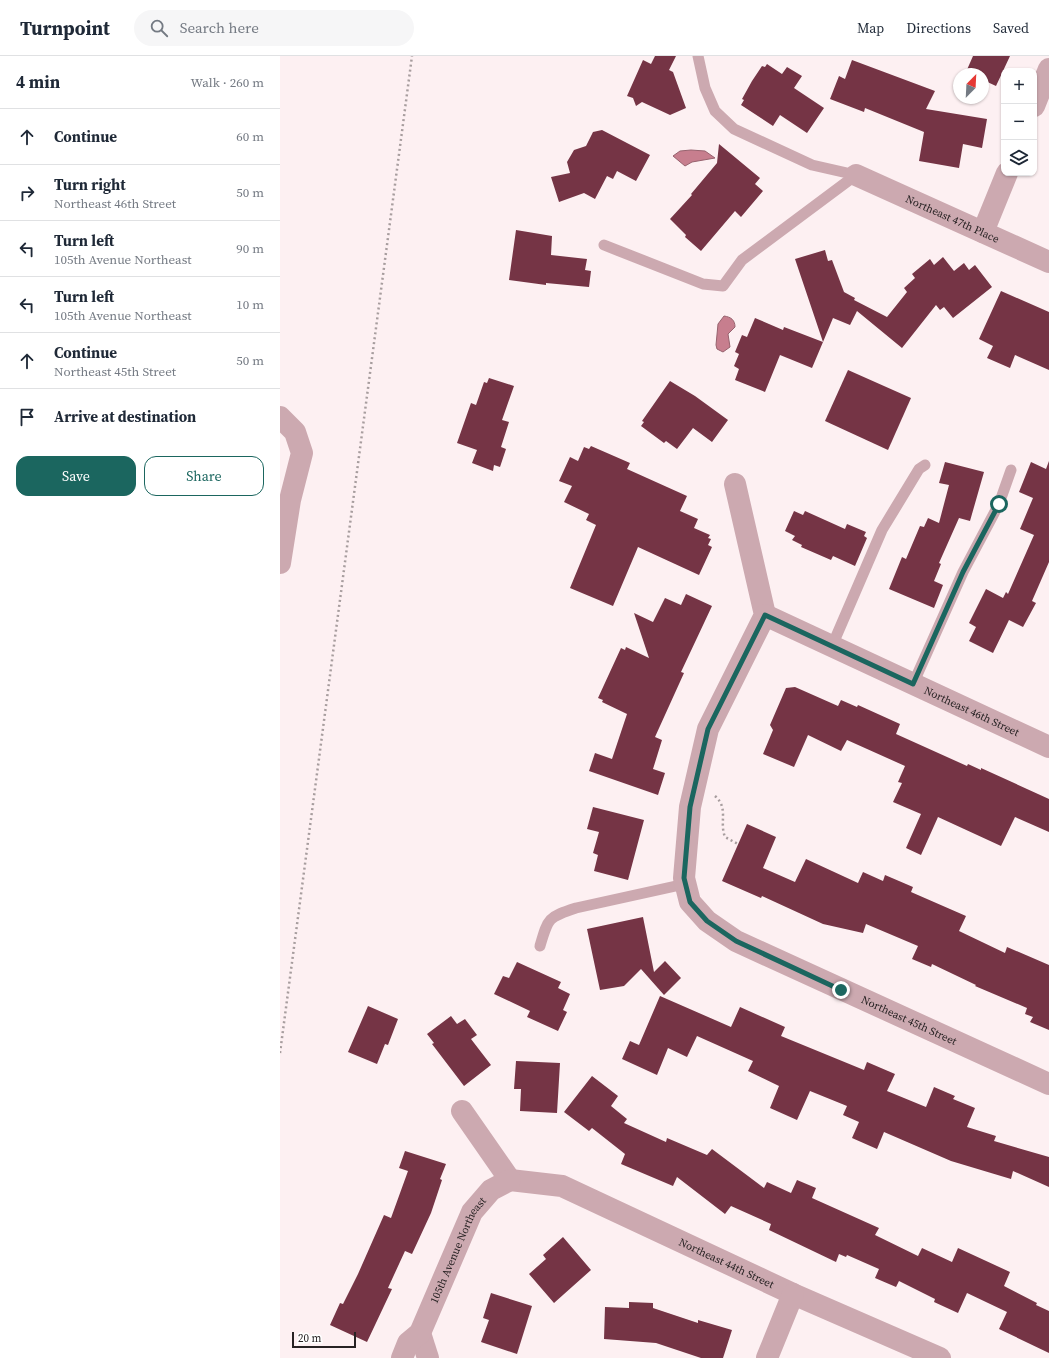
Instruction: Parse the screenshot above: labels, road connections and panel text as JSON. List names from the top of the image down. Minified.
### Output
{"streets":{"street":["Northeast 47th Place","Northeast 46th Street","Northeast 45th Street","105th Avenue Northeast","Northeast 44th Street"]},"crossings":[["105th Avenue Northeast","Northeast 44th Street"]],"scale_bar":"20 m","north":"top right","page":{"header":"Turnpoint","search":"Search here","nav":["Map","Directions","Saved"],"heading":["4 min","Walk · 260 m"],"map_buttons":["+","−"],"list":[["Continue","60 m"],["Turn right","Northeast 46th Street","50 m"],["Turn left","105th Avenue Northeast","90 m"],["Turn left","105th Avenue Northeast","10 m"],["Continue","Northeast 45th Street","50 m"],"Arrive at destination"],"buttons":["Save","Share"],"scale":"20 m"}}
